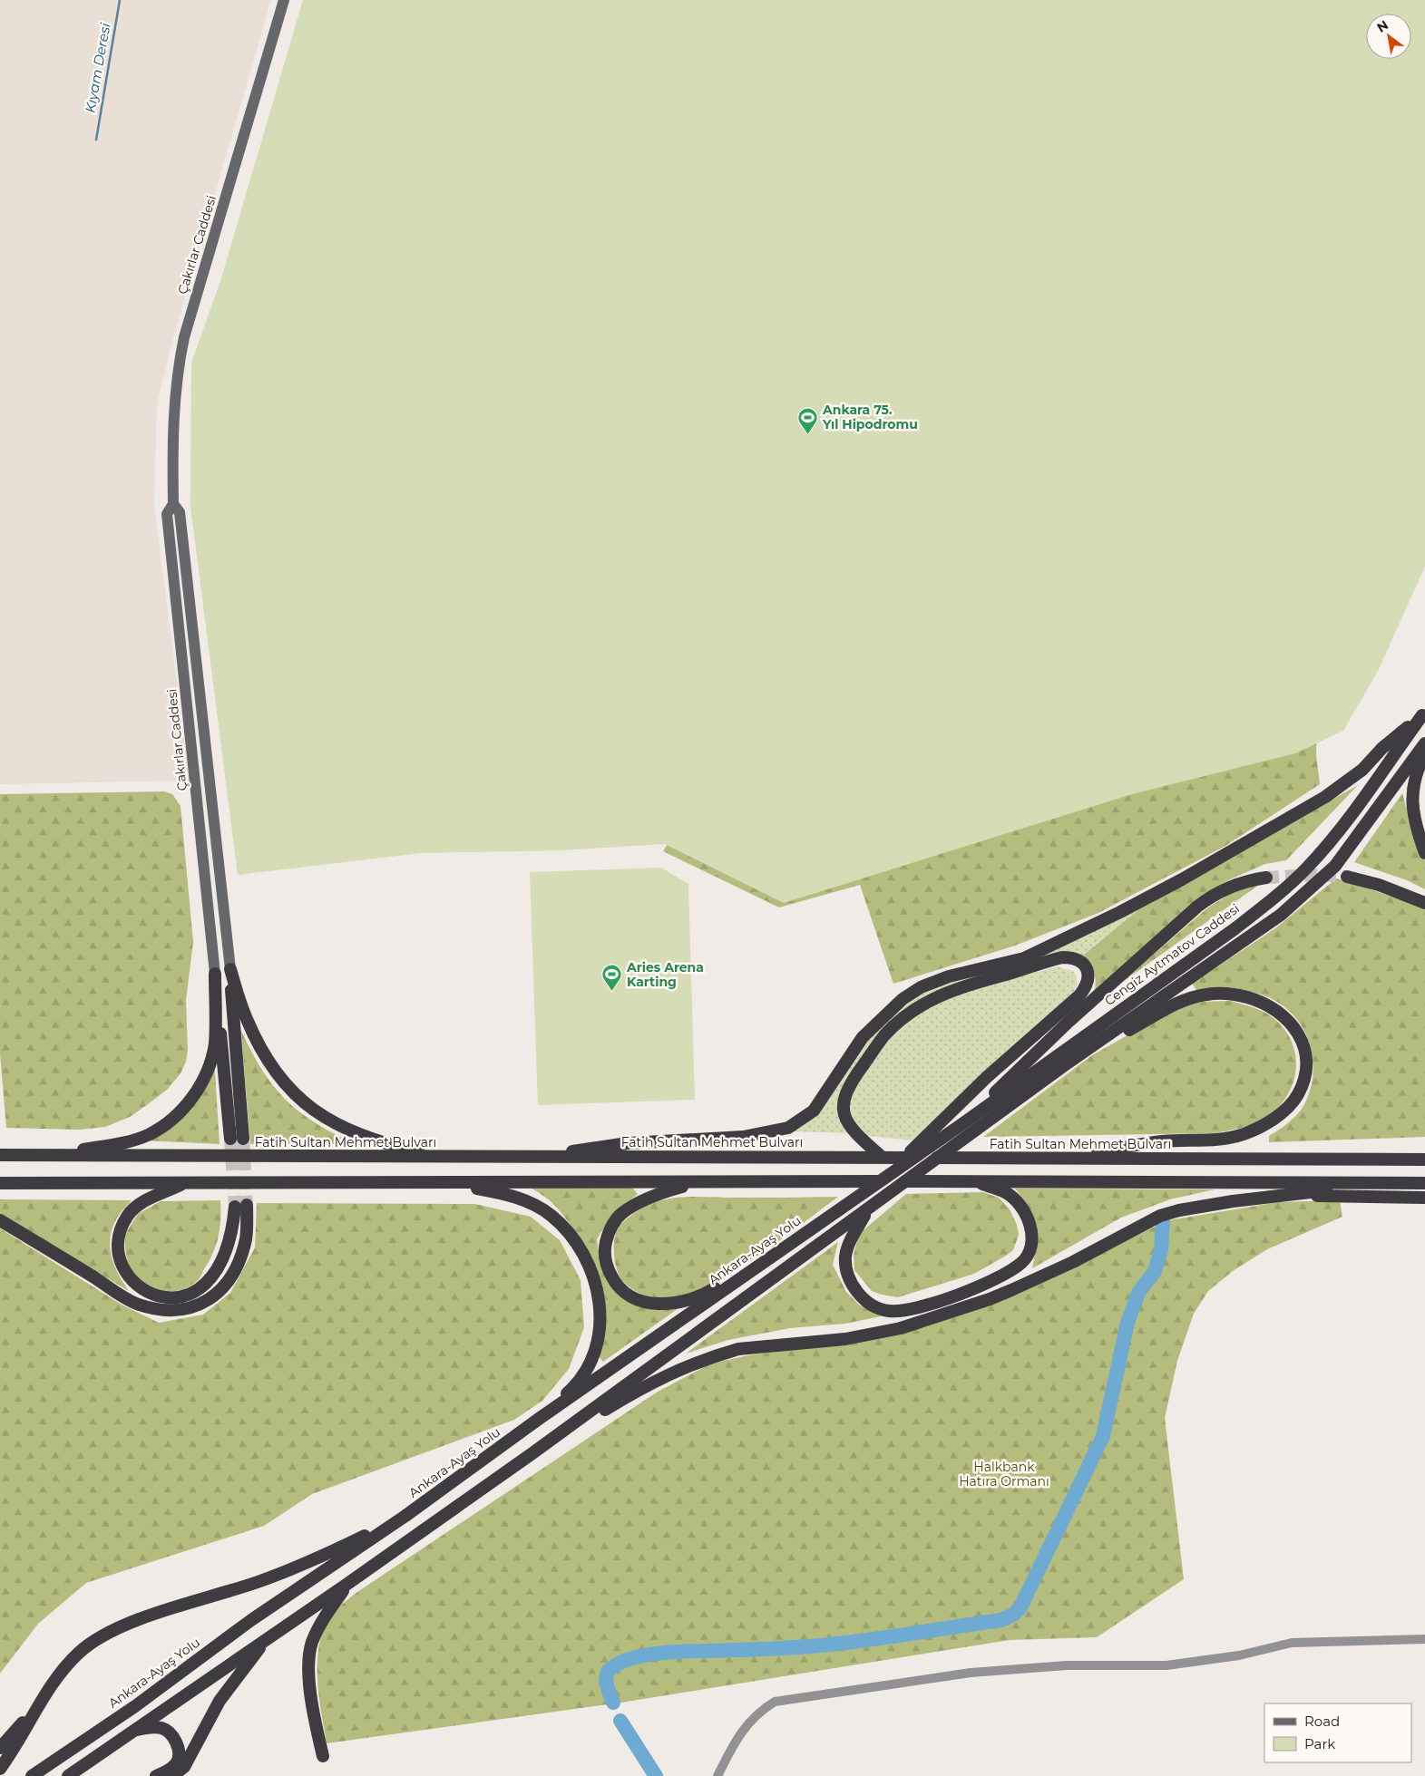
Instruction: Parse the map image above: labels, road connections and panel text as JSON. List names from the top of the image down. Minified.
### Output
{"streets":{"highway":["Cengiz Aytmatov Caddesi","Fatih Sultan Mehmet Bulvarı","Ankara-Ayaş Yolu"],"main road":["Çakırlar Caddesi"]},"crossings":[["Cengiz Aytmatov Caddesi","Fatih Sultan Mehmet Bulvarı"],["Cengiz Aytmatov Caddesi","Ankara-Ayaş Yolu"]],"water":["Kıyam Deresi"],"parks":["Halkbank Hatıra Ormanı"],"places":{"sports":["Ankara 75. Yıl Hipodromu","Aries Arena Karting"]},"legend":["Road","Park"],"north":"top left"}
